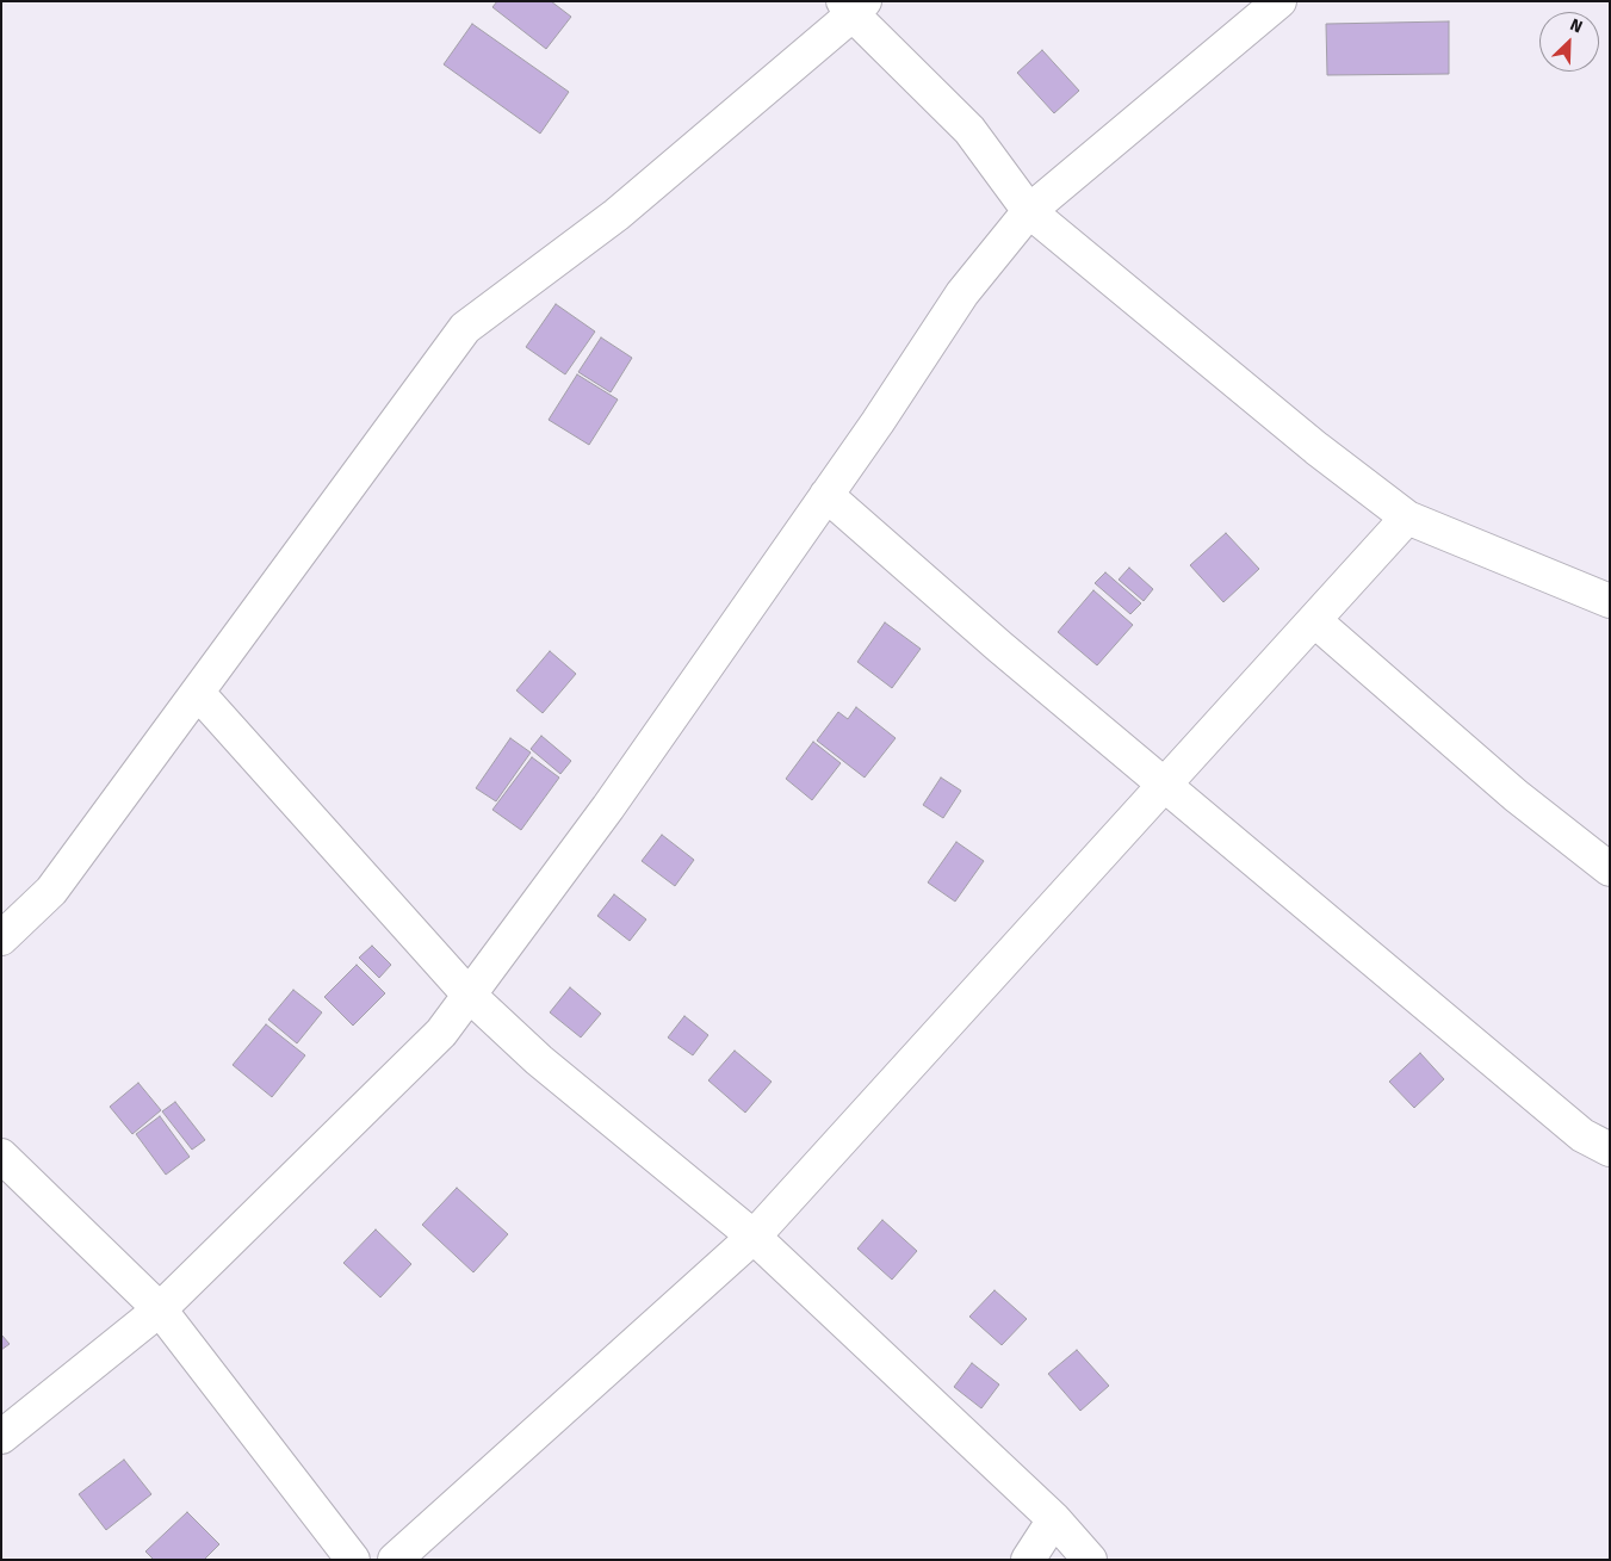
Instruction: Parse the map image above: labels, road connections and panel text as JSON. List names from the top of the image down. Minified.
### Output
{"north":"top right"}
